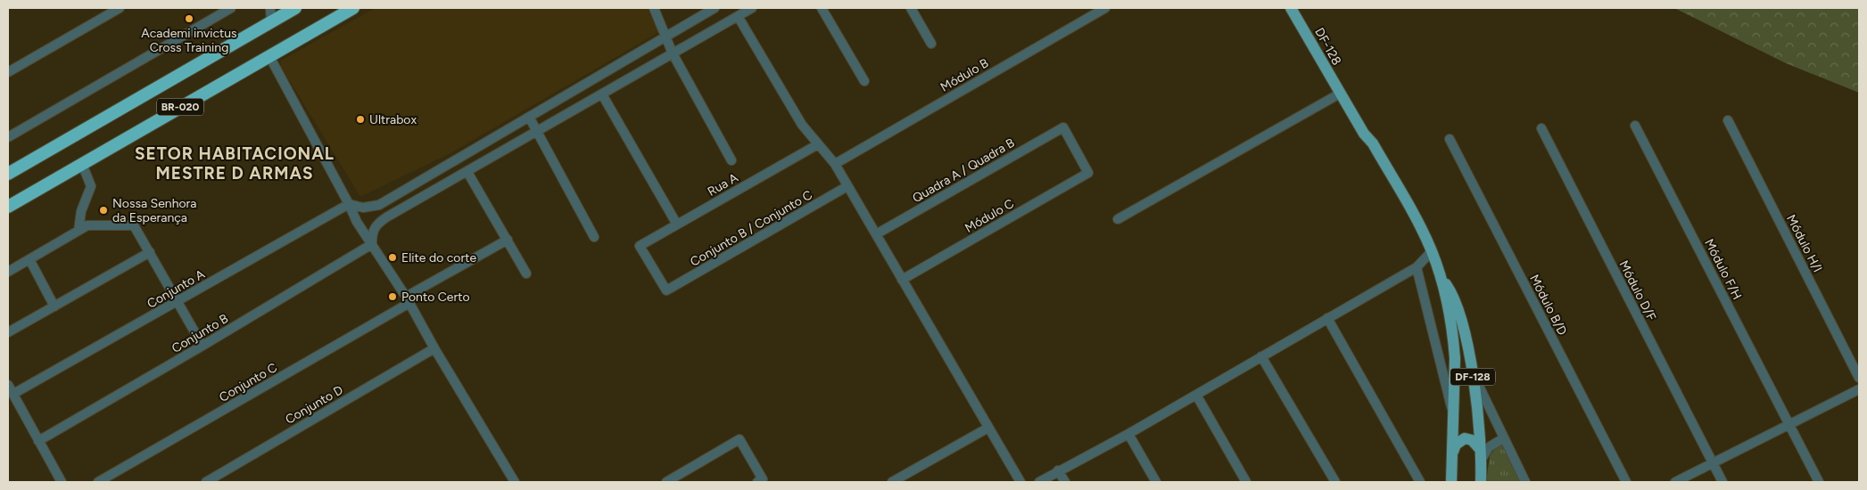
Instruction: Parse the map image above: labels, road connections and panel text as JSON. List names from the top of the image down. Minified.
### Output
{"streets":{"highway":["BR-020"],"main road":["DF-128"],"street":["Módulo B","Quadra A / Quadra B","Rua A","Módulo C","Conjunto B / Conjunto C","Módulo H/I","Módulo F/H","Conjunto A","Módulo D/F","Módulo B/D","Conjunto B","Conjunto C","Conjunto D"]},"crossings":[["Quadra A / Quadra B","Módulo C"],["Rua A","Conjunto B / Conjunto C"]],"districts":["SETOR HABITACIONAL MESTRE D ARMAS"],"places":["Academi invictus Cross Training","Ultrabox","Nossa Senhora da Esperança","Elite do corte","Ponto Certo"]}
